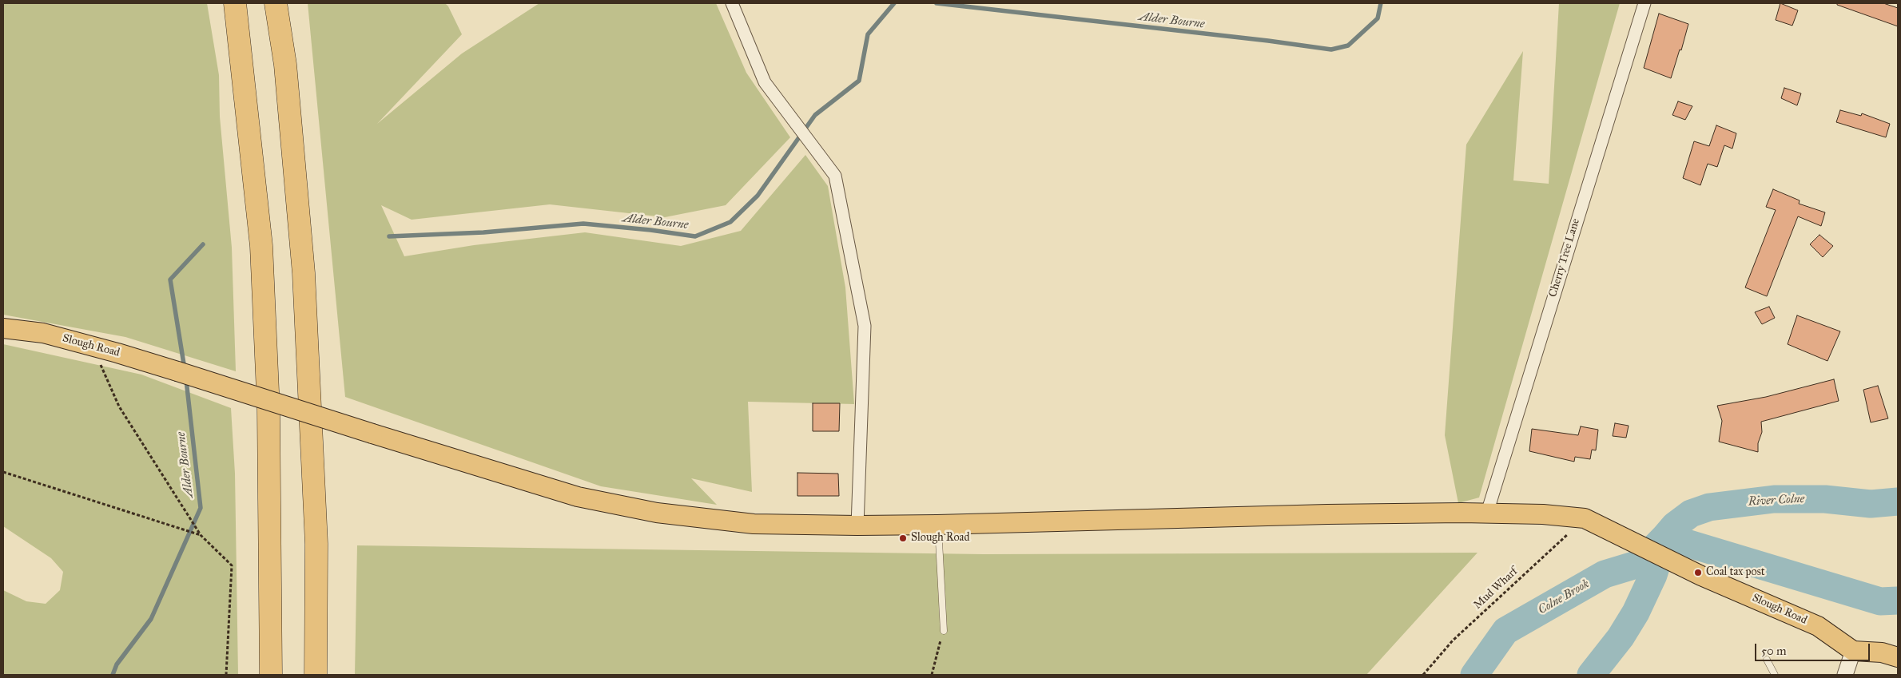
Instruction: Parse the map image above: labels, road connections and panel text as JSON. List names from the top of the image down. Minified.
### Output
{"streets":{"main road":["Slough Road"],"street":["Cherry Tree Lane"],"path":["Mud Wharf"]},"crossings":[["Cherry Tree Lane","Slough Road"],["Slough Road","Mud Wharf"]],"water":["Alder Bourne","River Colne","Colne Brook"],"places":["Slough Road","Coal tax post"],"scale_bar":"50 m"}
